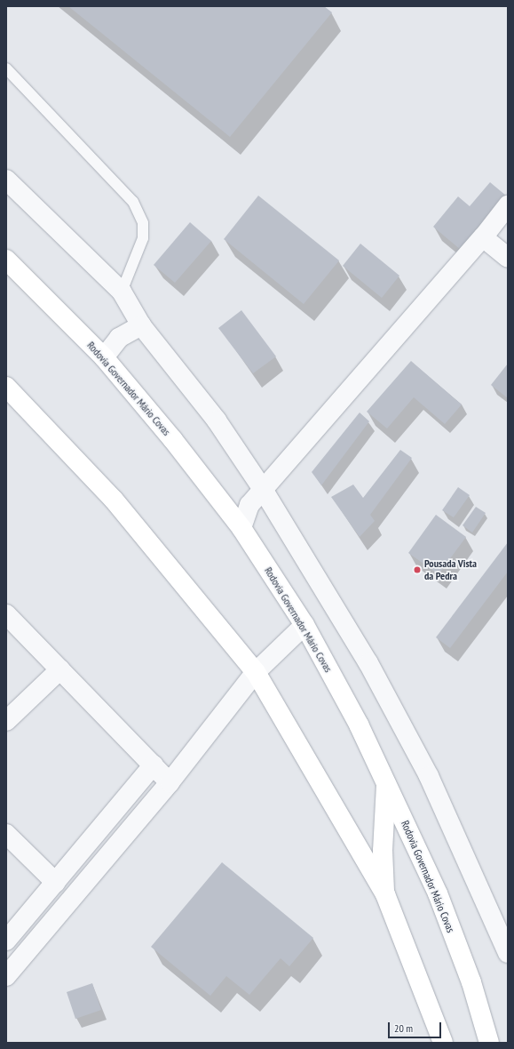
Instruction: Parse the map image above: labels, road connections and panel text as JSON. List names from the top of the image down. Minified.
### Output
{"streets":{"highway":["Rodovia Governador Mário Covas"]},"places":["Pousada Vista da Pedra"],"scale_bar":"20 m"}
